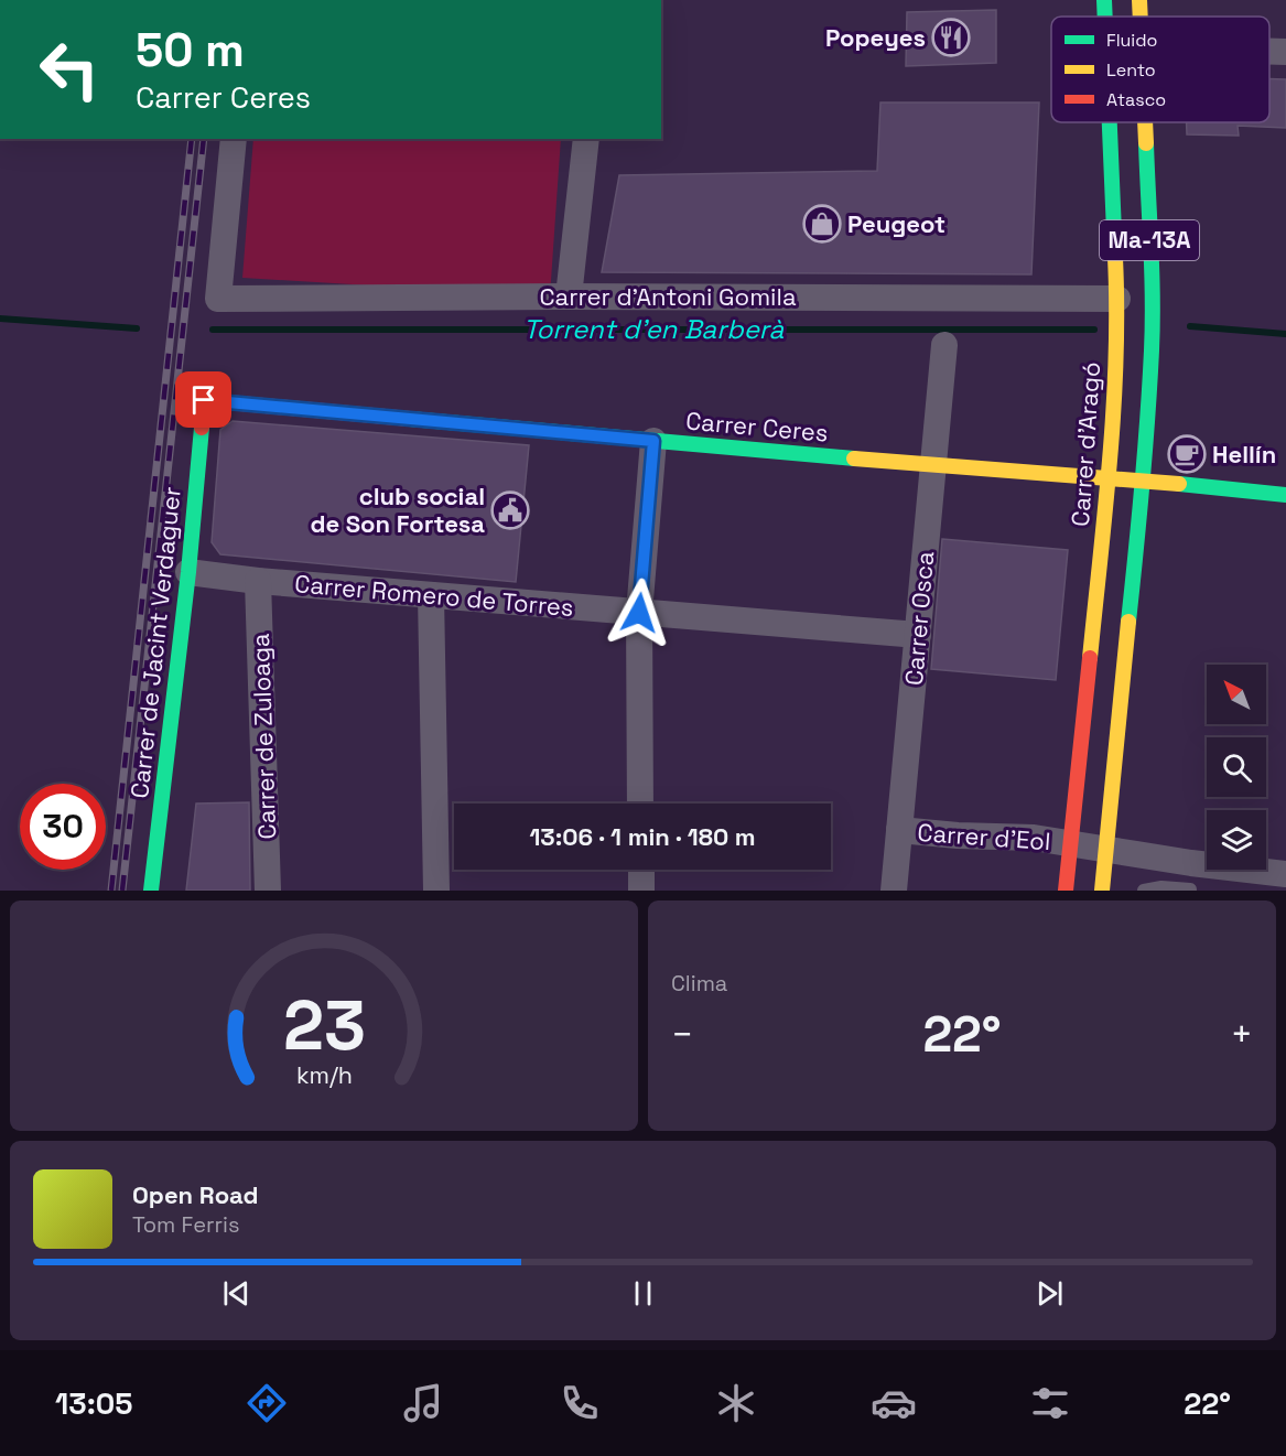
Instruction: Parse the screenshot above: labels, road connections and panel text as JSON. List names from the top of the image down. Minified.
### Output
{"streets":{"main road":["Ma-13A","Carrer Ceres","Carrer d'Aragó","Carrer de Jacint Verdaguer"],"street":["Carrer d'Antoni Gomila","Carrer Romero de Torres","Carrer Osca","Carrer de Zuloaga","Carrer d'Eol"]},"crossings":[["Ma-13A","Carrer Ceres"],["Ma-13A","Carrer d'Eol"],["Carrer d'Antoni Gomila","Carrer d'Aragó"],["Carrer Ceres","Carrer d'Aragó"],["Carrer Ceres","Carrer Osca"],["Carrer Ceres","Carrer de Jacint Verdaguer"],["Carrer d'Aragó","Carrer d'Eol"],["Carrer Romero de Torres","Carrer Osca"],["Carrer Romero de Torres","Carrer de Jacint Verdaguer"],["Carrer Romero de Torres","Carrer de Zuloaga"],["Carrer Osca","Carrer d'Eol"]],"water":["Torrent d'en Barberà"],"places":{"restaurant":["Popeyes"],"shop":["Peugeot"],"cafe":["Hellín"],"public building":["club social de Son Fortesa"]},"legend":["Fluido","Lento","Atasco"],"north":"top left","page":{"turn":["50 m","Carrer Ceres"],"limit":"30","trip":"13:06 · 1 min · 180 m","tile":"Clima","heat":["−","22°","+"],"song":["Open Road","Tom Ferris"],"tabs":["13:05","22°"],"gauge":["23","km/h"]}}
